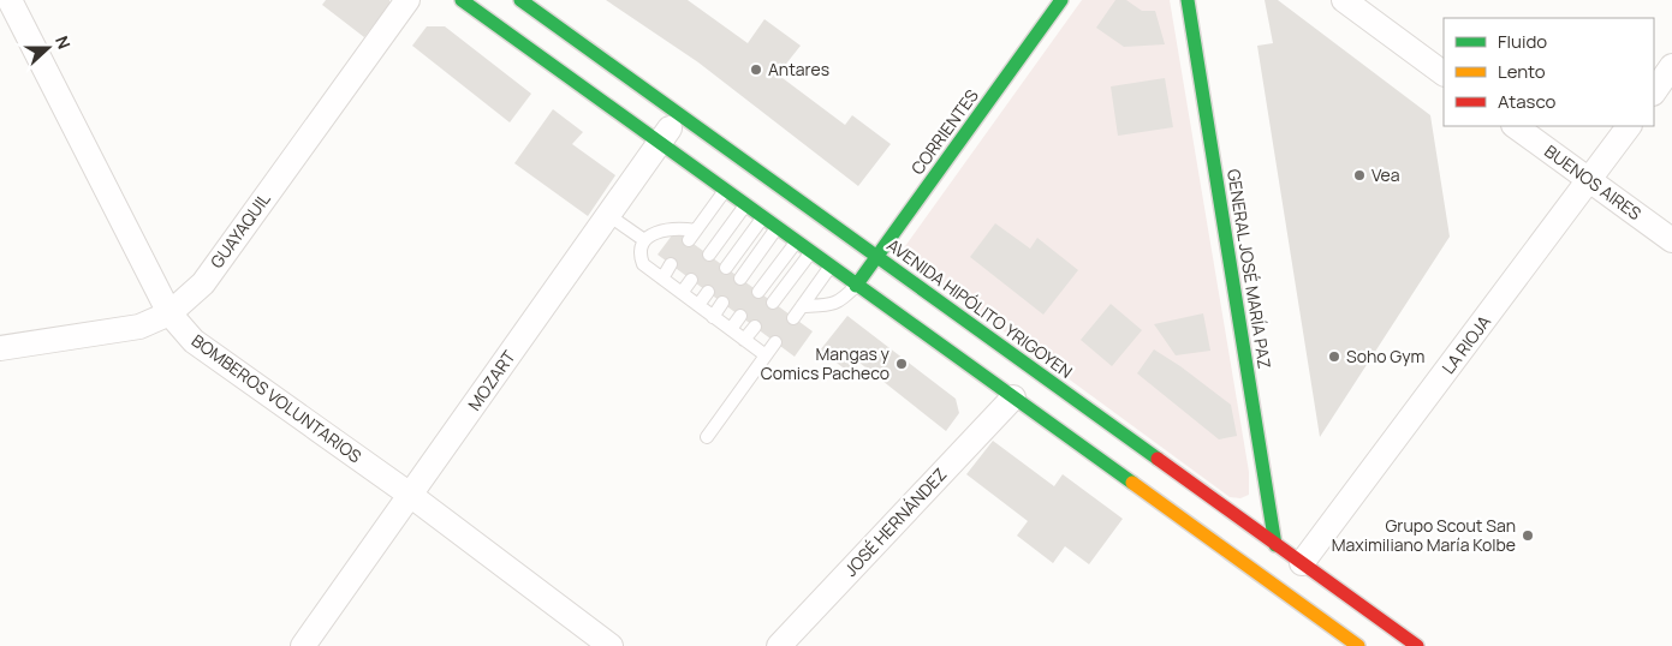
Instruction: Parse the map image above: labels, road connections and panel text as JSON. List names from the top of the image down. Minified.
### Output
{"streets":{"main road":["CORRIENTES","GENERAL JOSÉ MARÍA PAZ","AVENIDA HIPÓLITO YRIGOYEN"],"street":["BUENOS AIRES","GUAYAQUIL","LA RIOJA","MOZART","BOMBEROS VOLUNTARIOS","JOSÉ HERNÁNDEZ"]},"crossings":[["CORRIENTES","AVENIDA HIPÓLITO YRIGOYEN"],["BUENOS AIRES","LA RIOJA"],["GUAYAQUIL","BOMBEROS VOLUNTARIOS"],["GENERAL JOSÉ MARÍA PAZ","AVENIDA HIPÓLITO YRIGOYEN"],["AVENIDA HIPÓLITO YRIGOYEN","LA RIOJA"],["AVENIDA HIPÓLITO YRIGOYEN","MOZART"],["MOZART","BOMBEROS VOLUNTARIOS"]],"places":["Antares","Vea","Soho Gym","Mangas y Comics Pacheco","Grupo Scout San Maximiliano María Kolbe"],"legend":["Fluido","Lento","Atasco"],"north":"right"}
